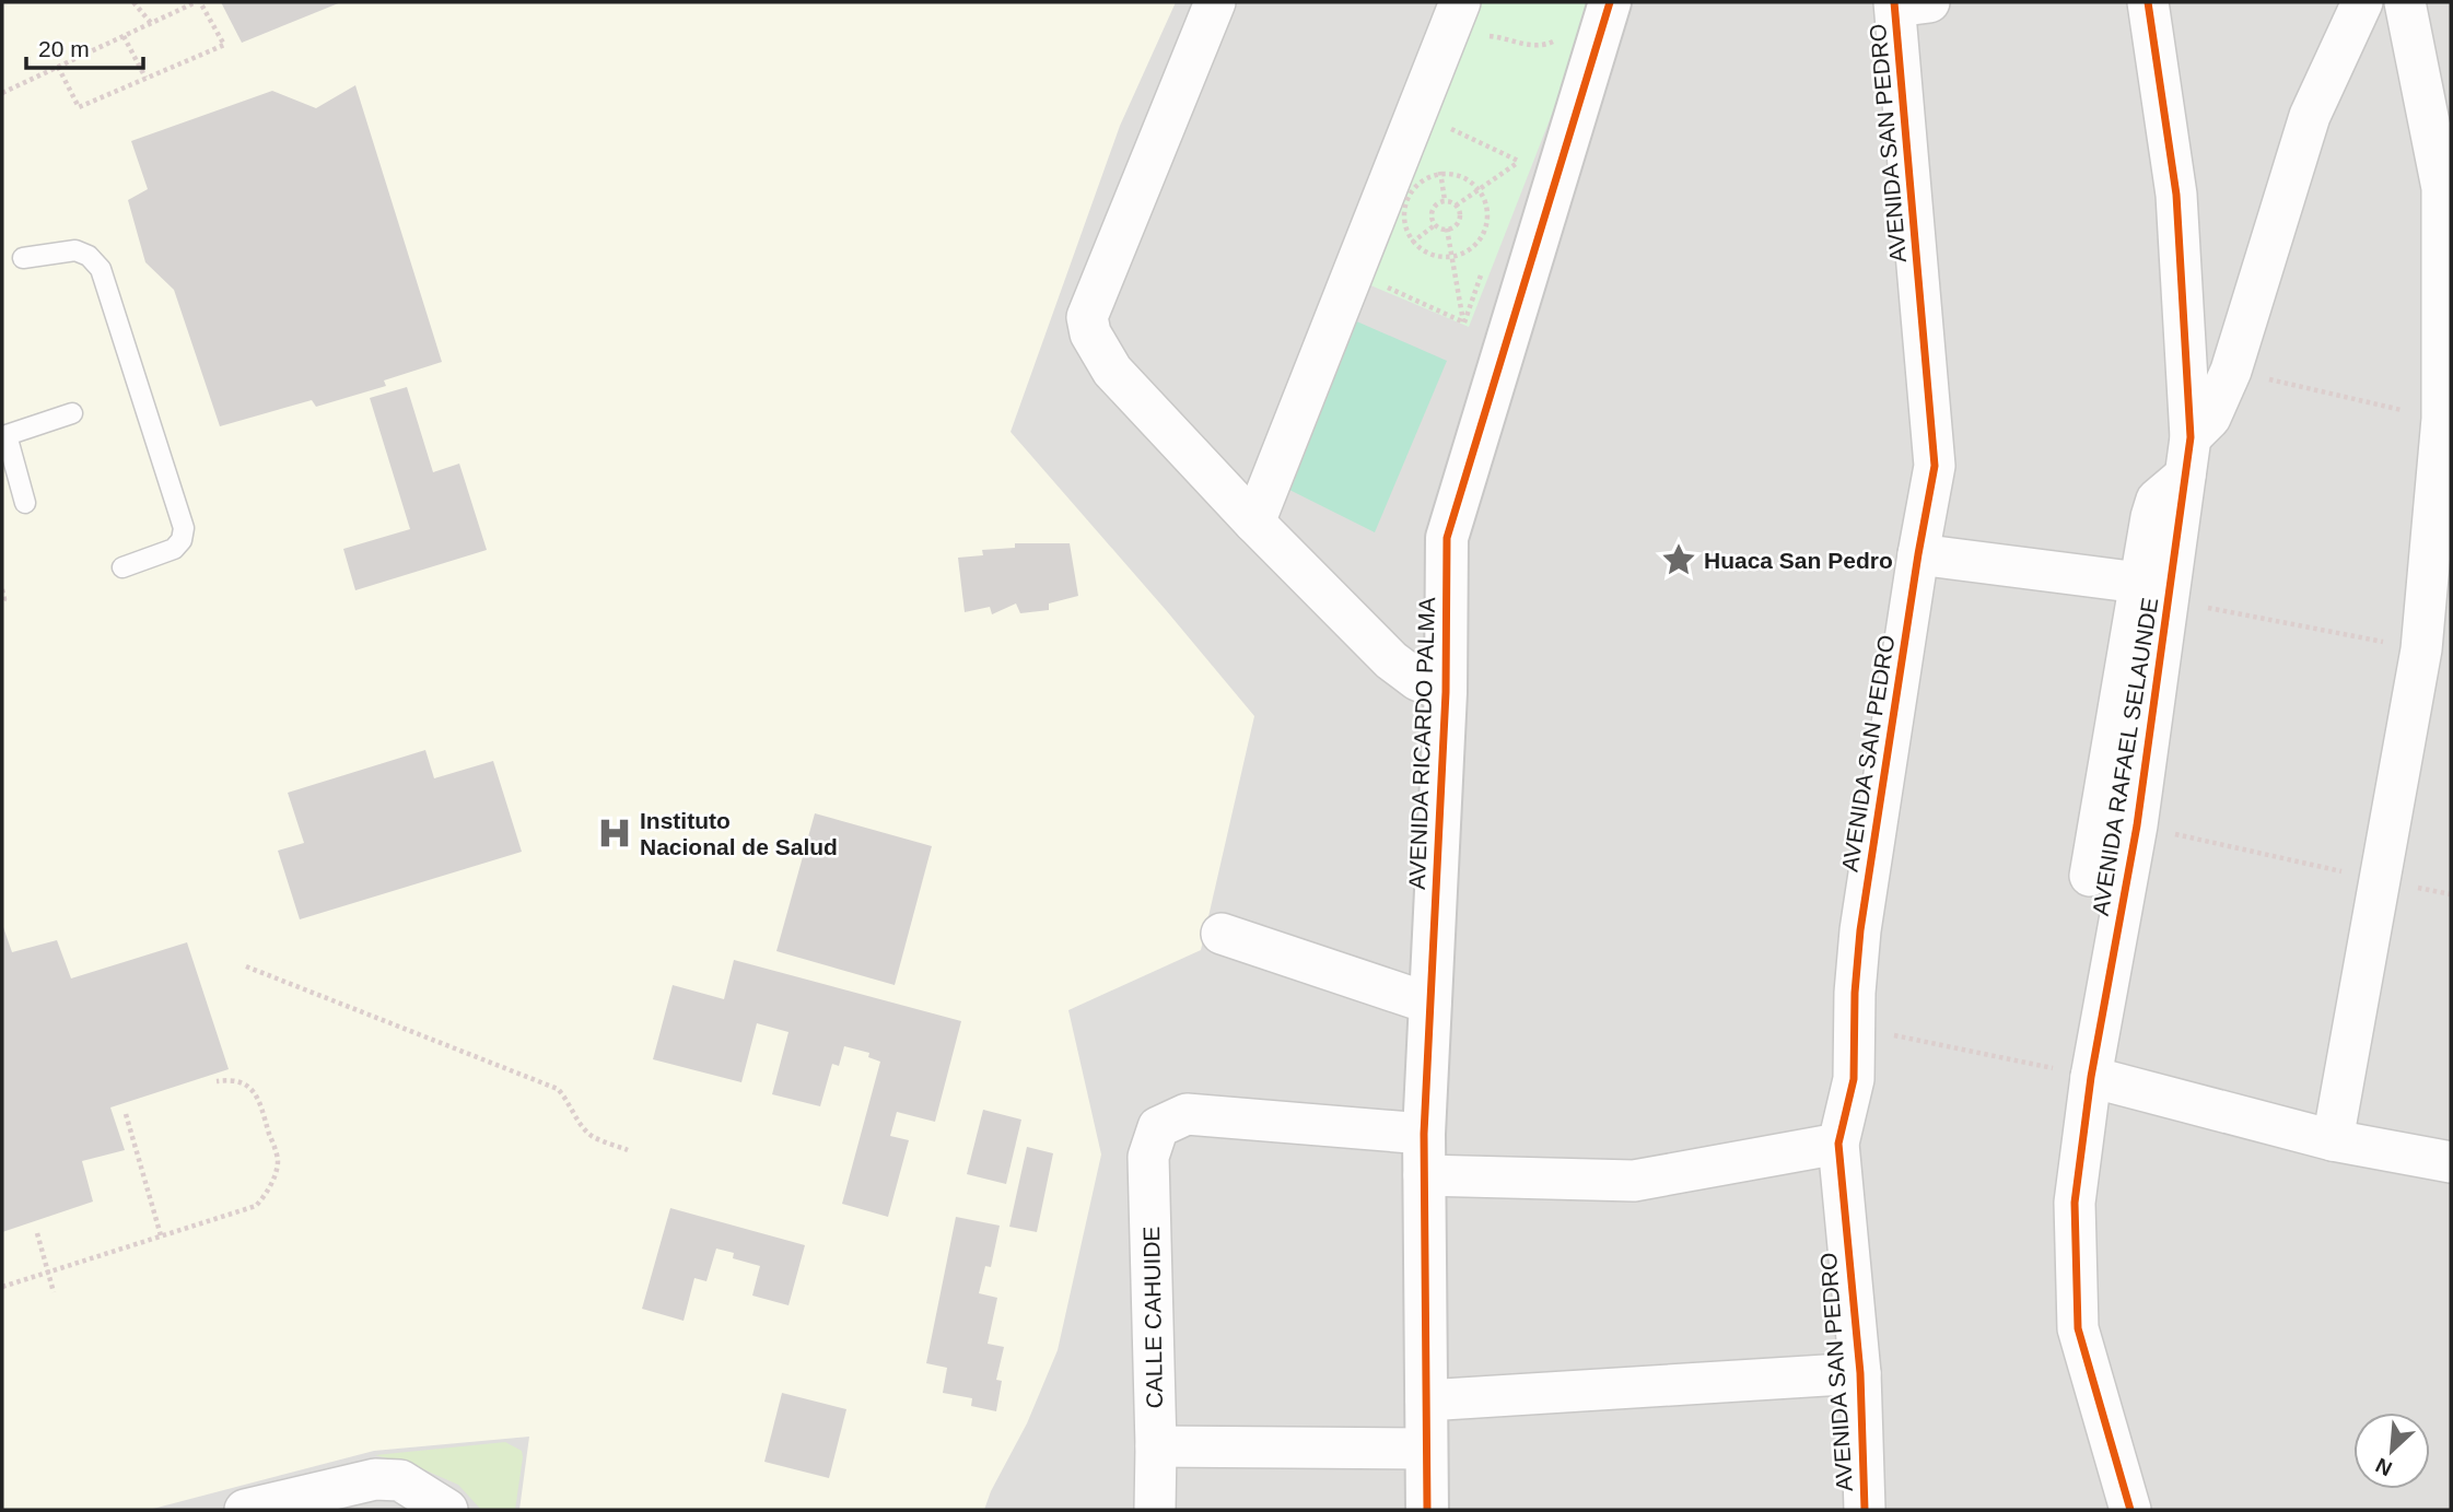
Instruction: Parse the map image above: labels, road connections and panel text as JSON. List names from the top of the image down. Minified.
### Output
{"streets":{"street":["AVENIDA SAN PEDRO","AVENIDA RICARDO PALMA","AVENIDA RAFAEL SELAUNDE","CALLE CAHUIDE"]},"crossings":[["AVENIDA RICARDO PALMA","CALLE CAHUIDE"]],"places":{"place":["Huaca San Pedro"],"hospital":["Instituto Nacional de Salud"]},"scale_bar":"20 m","north":"bottom left"}
